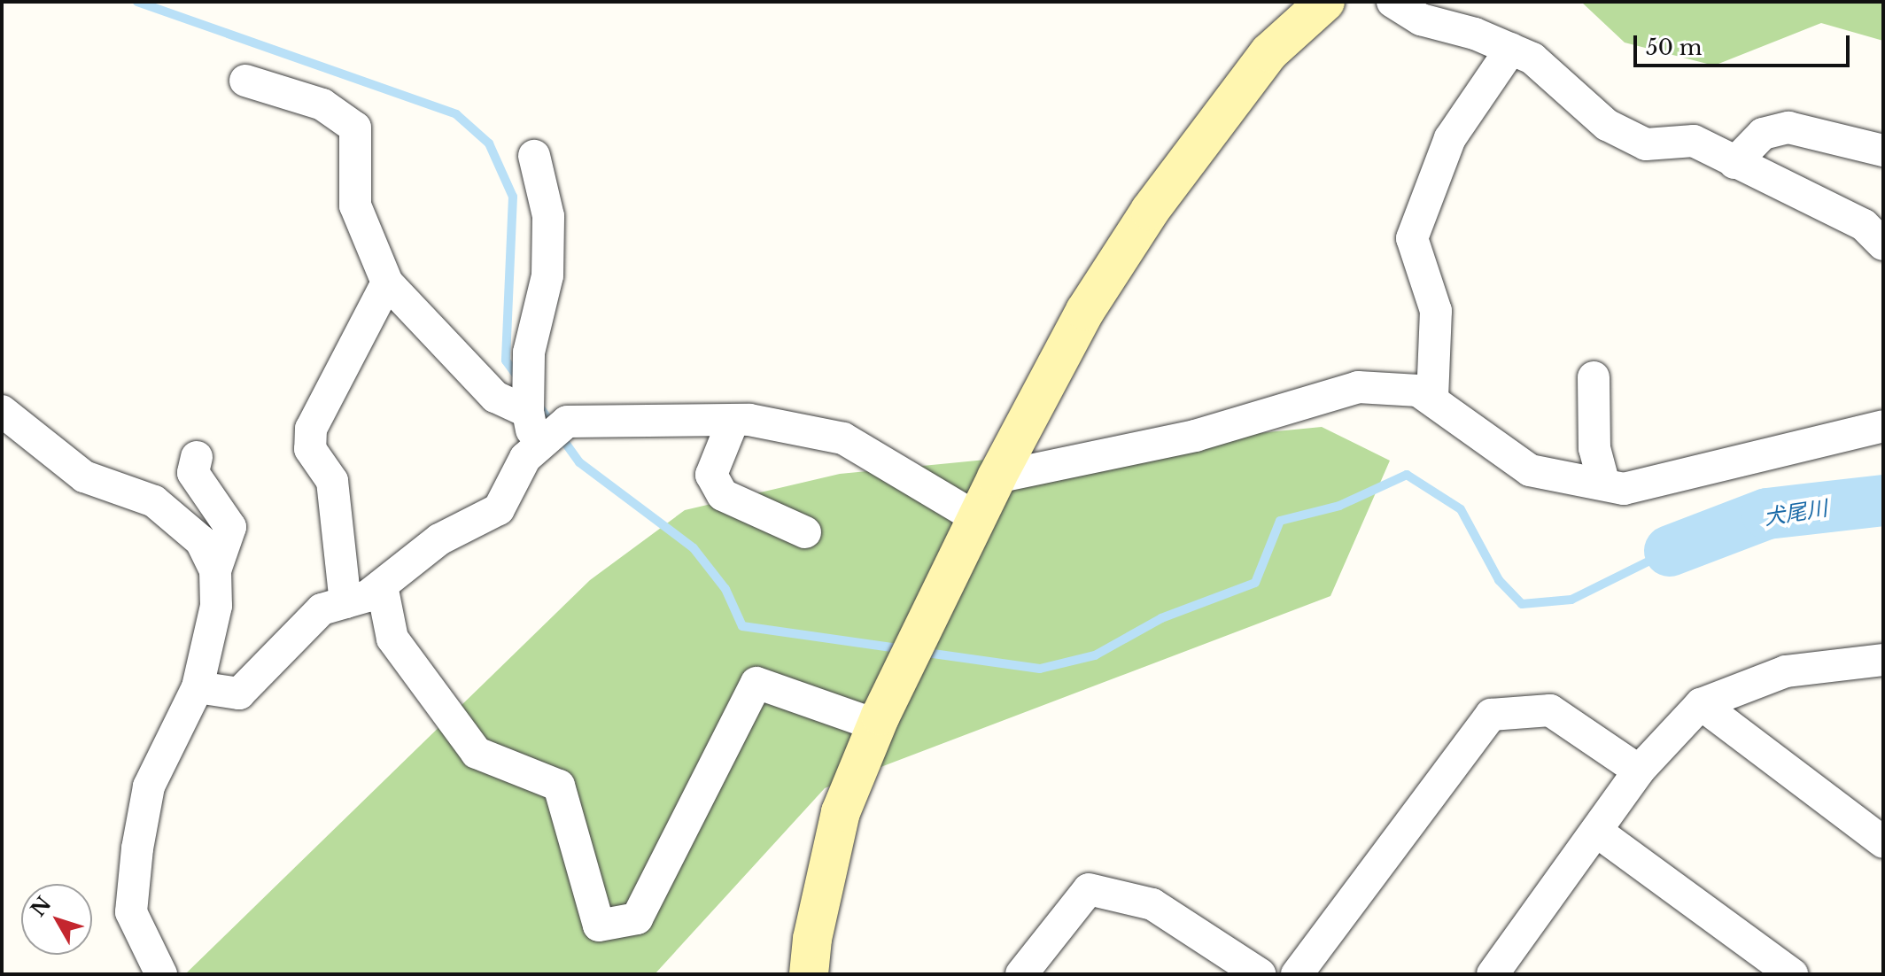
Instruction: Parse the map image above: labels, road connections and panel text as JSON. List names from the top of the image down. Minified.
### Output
{"water":["犬尾川"],"scale_bar":"50 m","north":"top left"}
